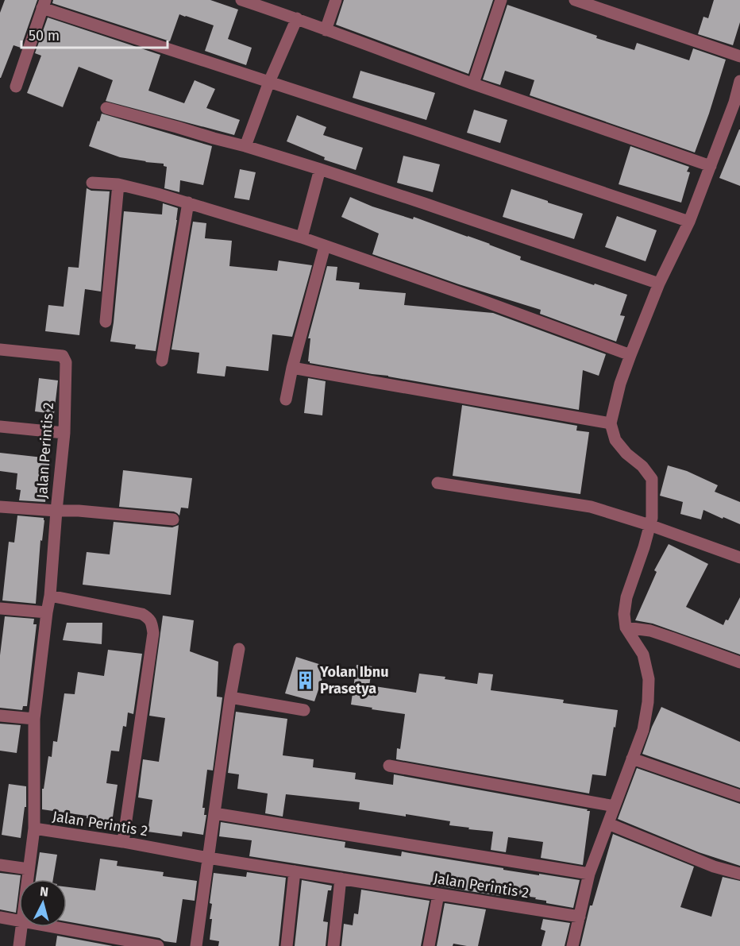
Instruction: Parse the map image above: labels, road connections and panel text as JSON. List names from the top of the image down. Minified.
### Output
{"streets":{"street":["Jalan Perintis 2"]},"places":{"building":["Yolan Ibnu Prasetya"]},"scale_bar":"50 m","north":"top"}
